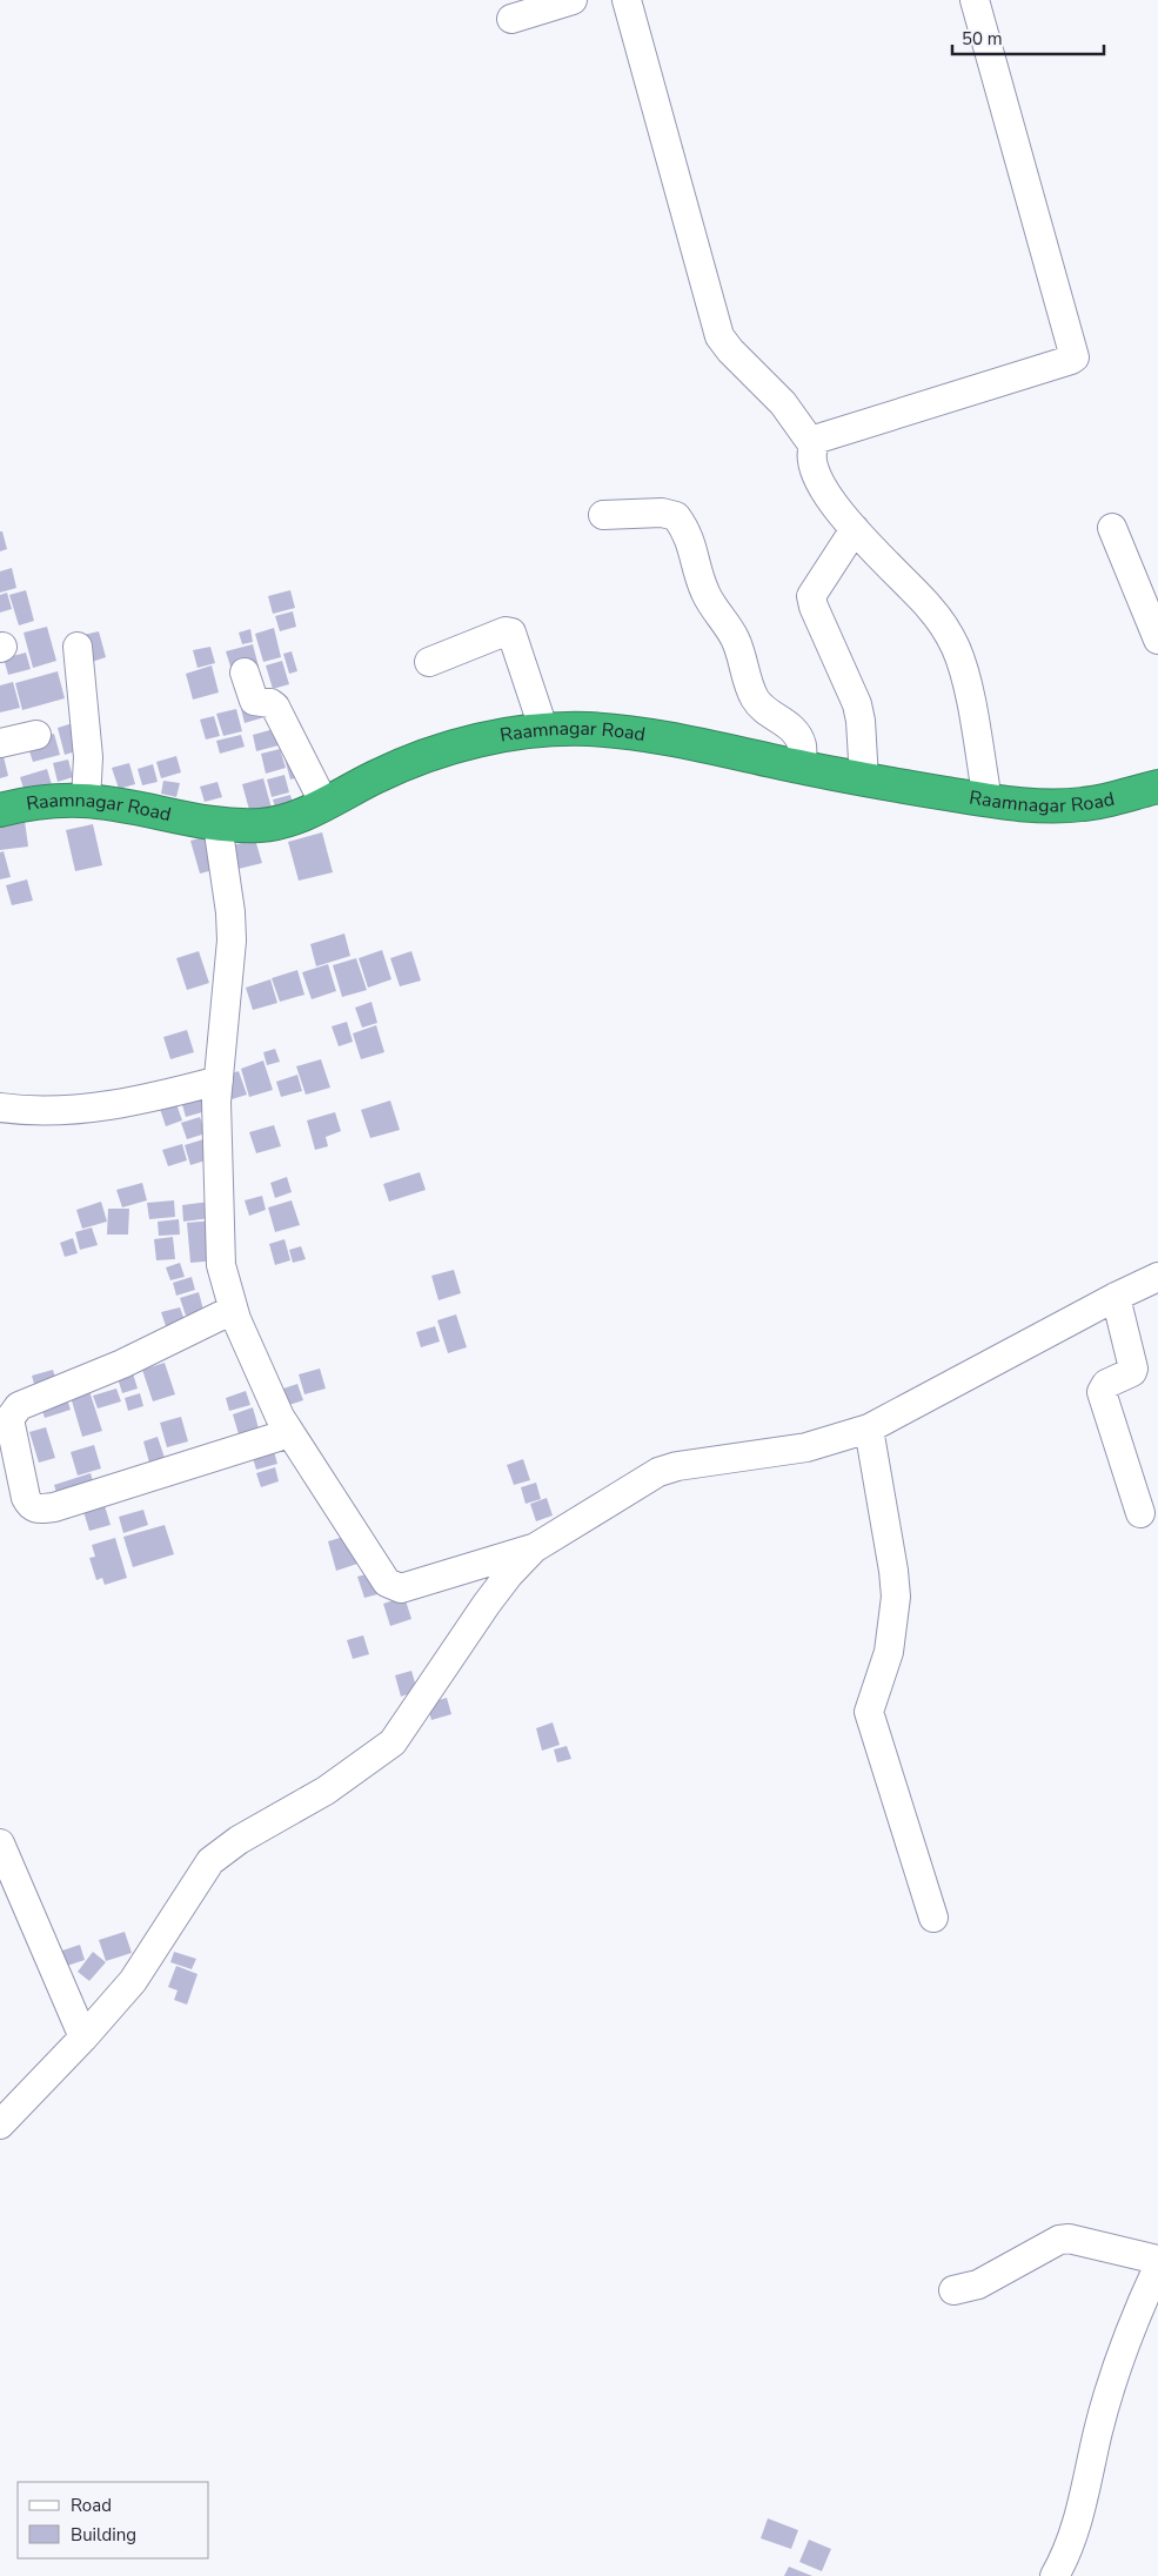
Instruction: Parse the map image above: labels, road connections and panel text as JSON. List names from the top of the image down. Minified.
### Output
{"streets":{"highway":["Raamnagar Road"]},"legend":["Road","Building"],"scale_bar":"50 m"}
